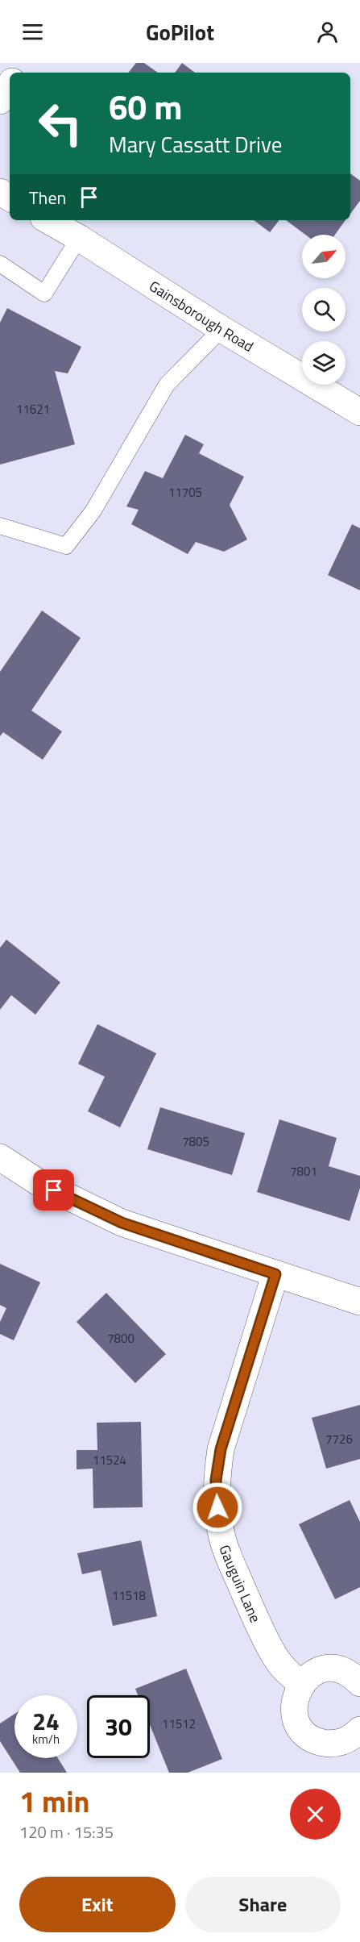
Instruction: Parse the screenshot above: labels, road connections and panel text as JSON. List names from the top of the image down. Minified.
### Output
{"streets":{"street":["Gainsborough Road","Gauguin Lane"]},"house_numbers":["11621","11705","7805","7801","7800","7726","11524","11518","11512"],"north":"top right","page":{"header":"GoPilot","turn":["60 m","Mary Cassatt Drive"],"then":"Then","speed":"24 km/h","limit":"30","heading":["1 min","120 m · 15:35"],"buttons":["Exit","Share"]}}
